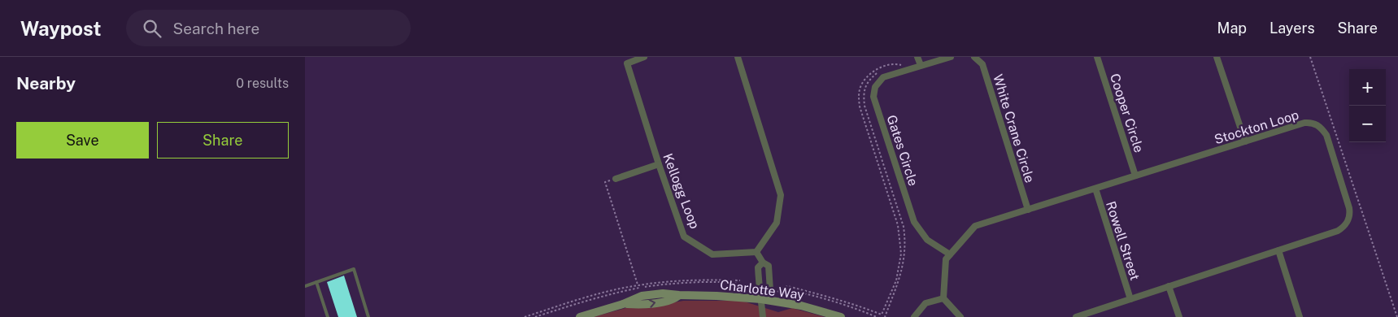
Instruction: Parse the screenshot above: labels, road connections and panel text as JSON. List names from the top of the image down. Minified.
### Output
{"streets":{"street":["Cooper Circle","Stockton Loop","White Crane Circle","Gates Circle","Kellogg Loop","Rowell Street","Charlotte Way"]},"crossings":[["Cooper Circle","Stockton Loop"],["Stockton Loop","White Crane Circle"],["Stockton Loop","Gates Circle"],["Stockton Loop","Rowell Street"]],"page":{"header":"Waypost","search":"Search here","nav":["Map","Layers","Share"],"heading":["Nearby","0 results"],"map_buttons":["+","−"],"buttons":["Save","Share"]}}
